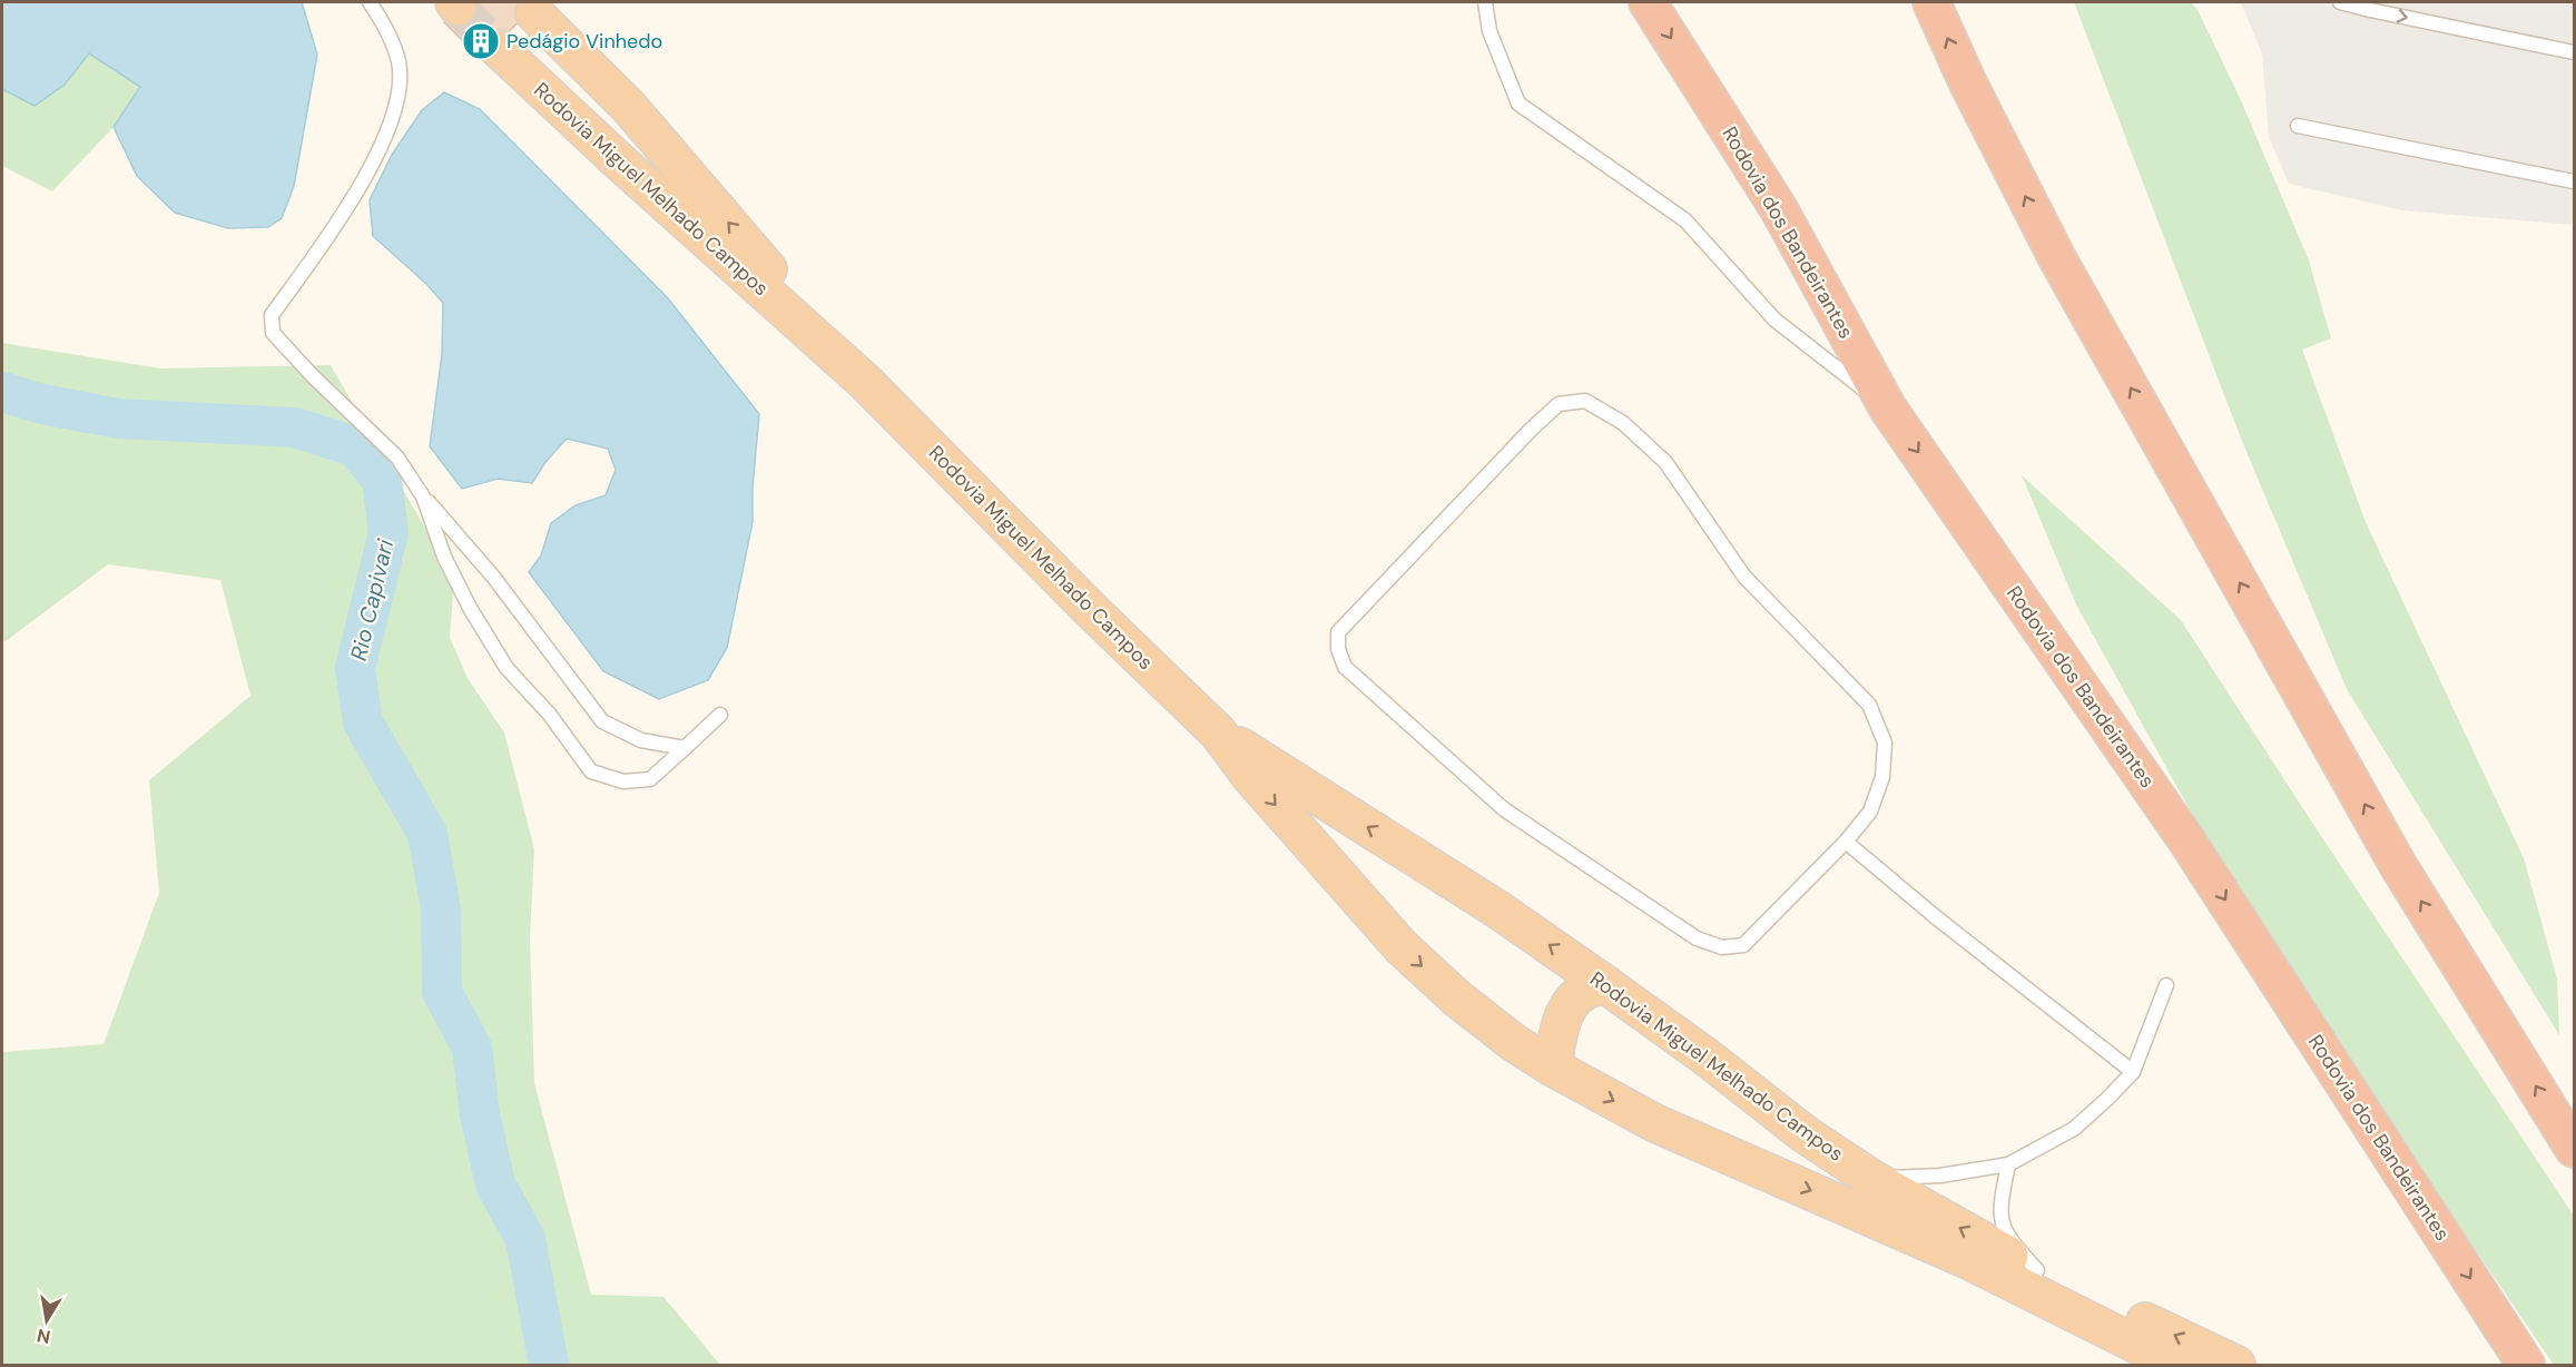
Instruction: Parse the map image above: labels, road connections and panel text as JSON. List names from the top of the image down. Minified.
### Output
{"streets":{"highway":["Rodovia Miguel Melhado Campos","Rodovia dos Bandeirantes"]},"water":["Rio Capivari"],"places":{"building":["Pedágio Vinhedo"]},"north":"bottom"}
